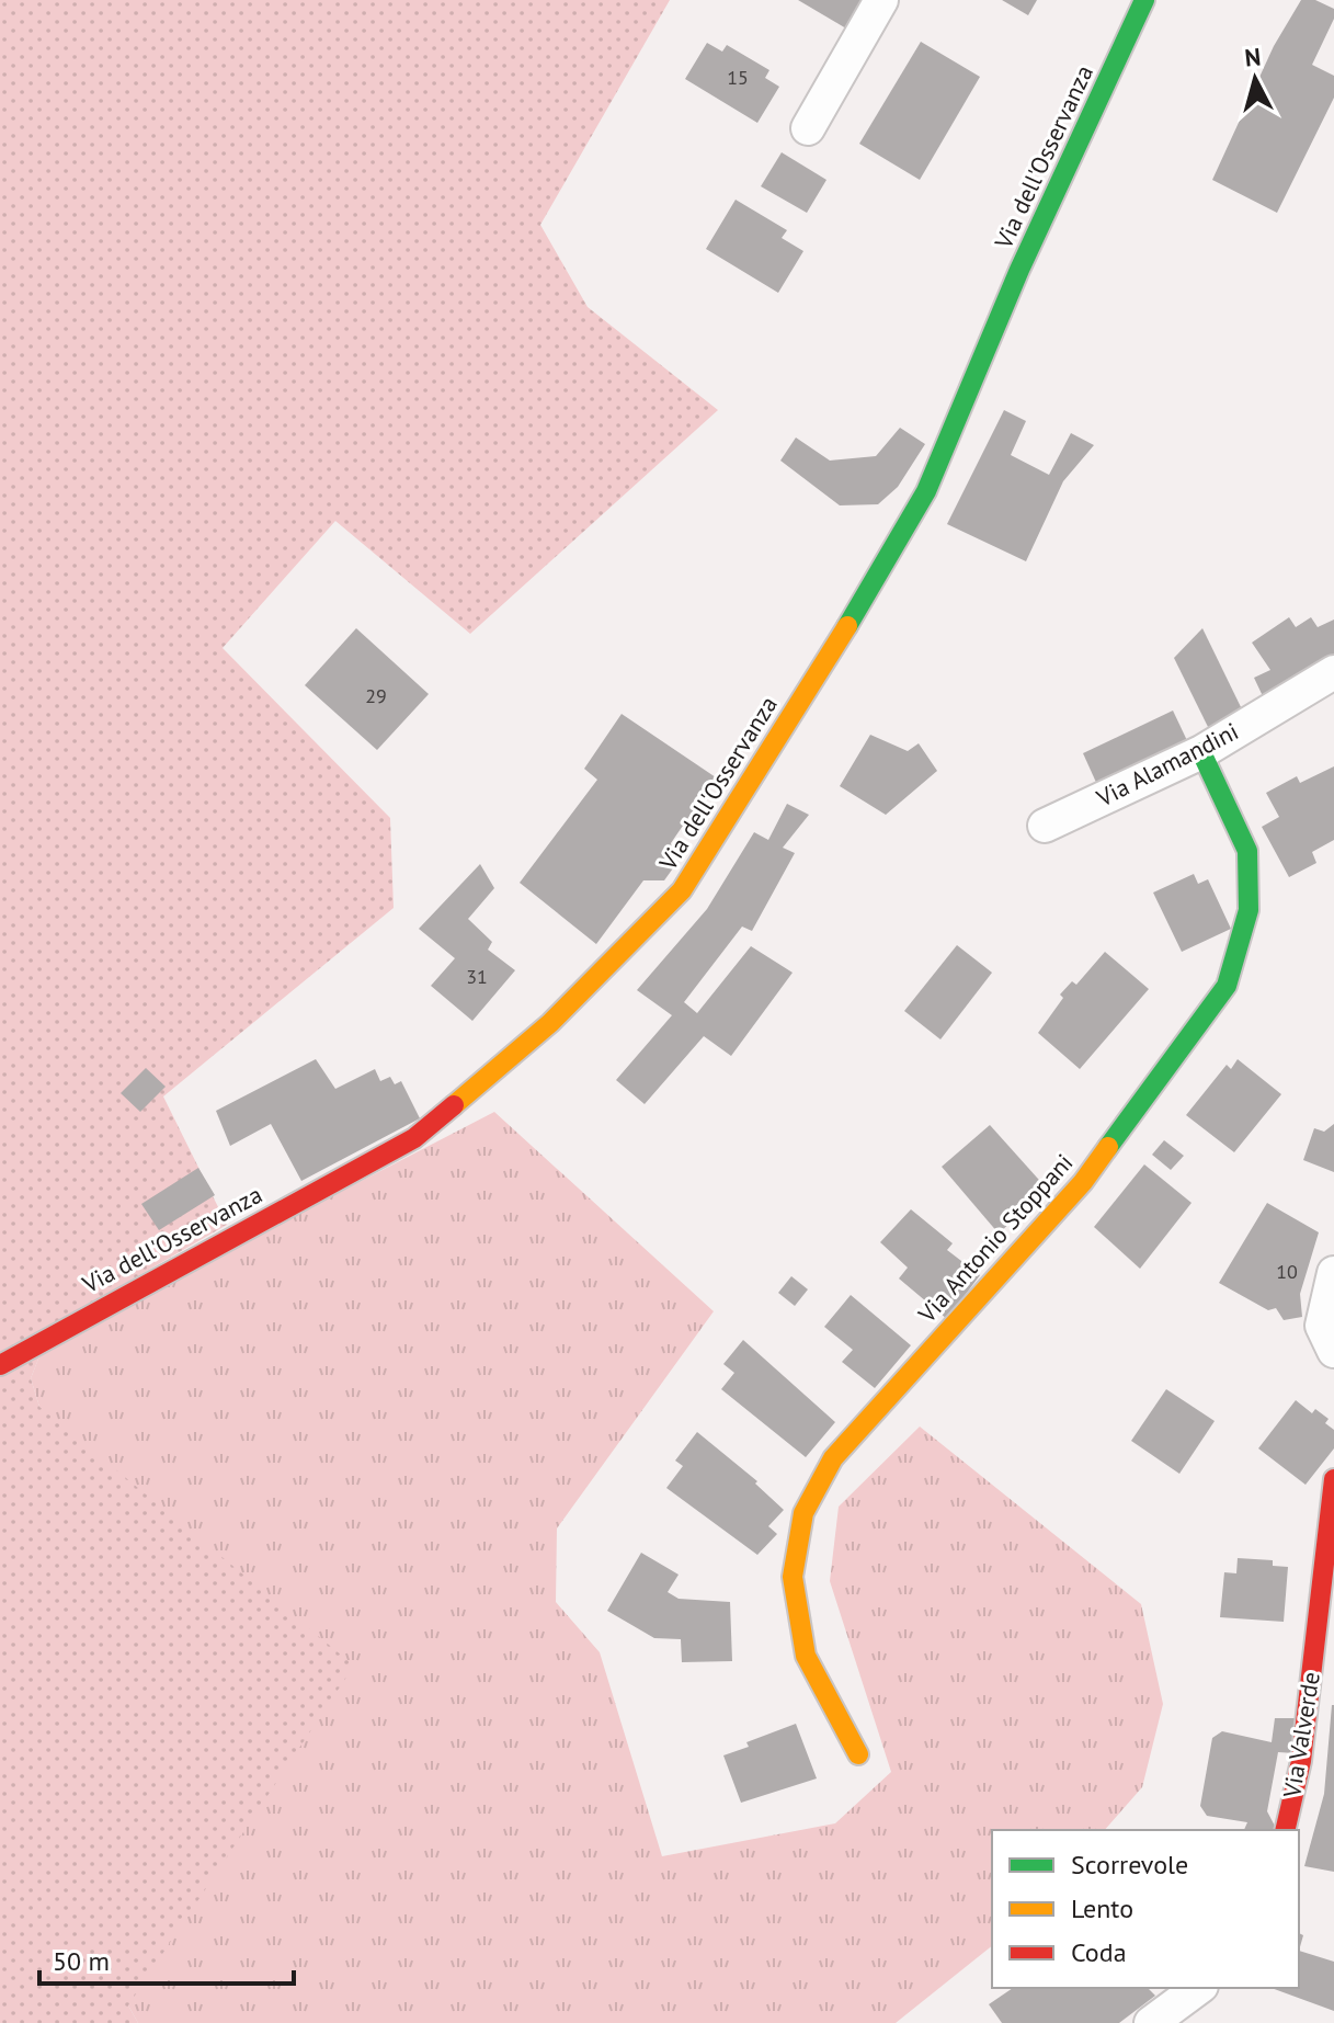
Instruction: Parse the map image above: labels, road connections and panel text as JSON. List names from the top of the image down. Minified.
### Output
{"streets":{"street":["Via dell'Osservanza","Via Alamandini","Via Antonio Stoppani","Via Valverde"]},"crossings":[["Via Alamandini","Via Antonio Stoppani"]],"house_numbers":["15","29","31","10"],"legend":["Scorrevole","Lento","Coda"],"scale_bar":"50 m","north":"top"}
